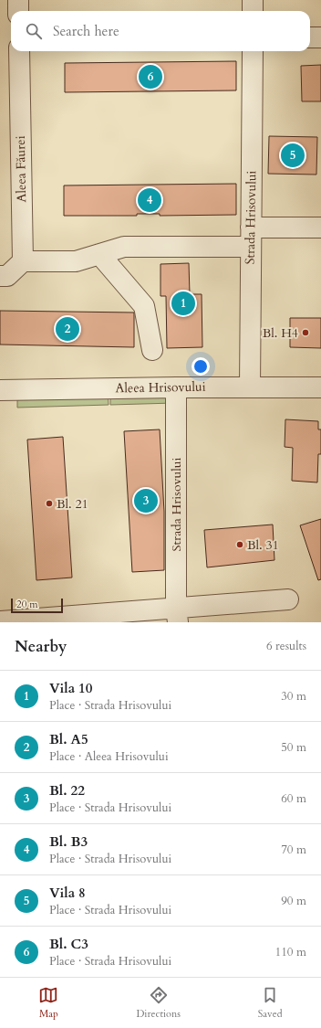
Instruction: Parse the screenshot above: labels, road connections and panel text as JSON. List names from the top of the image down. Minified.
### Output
{"streets":{"street":["Aleea Făurei","Strada Hrisovului","Aleea Hrisovului"]},"crossings":[["Strada Hrisovului","Aleea Hrisovului"]],"places":["Bl. H4","Bl. 21","Bl. 31"],"scale_bar":"20 m","page":{"search":"Search here","pins":["6","5","4","1","2","3"],"scale":"20 m","heading":["Nearby","6 results"],"list":[{"mark":"1","name":"Vila 10","note":"Place · Strada Hrisovului","value":"30 m"},{"mark":"2","name":"Bl. A5","note":"Place · Aleea Hrisovului","value":"50 m"},{"mark":"3","name":"Bl. 22","note":"Place · Strada Hrisovului","value":"60 m"},{"mark":"4","name":"Bl. B3","note":"Place · Strada Hrisovului","value":"70 m"},{"mark":"5","name":"Vila 8","note":"Place · Strada Hrisovului","value":"90 m"},{"mark":"6","name":"Bl. C3","note":"Place · Strada Hrisovului","value":"110 m"}],"nav":["Map","Directions","Saved"]}}
